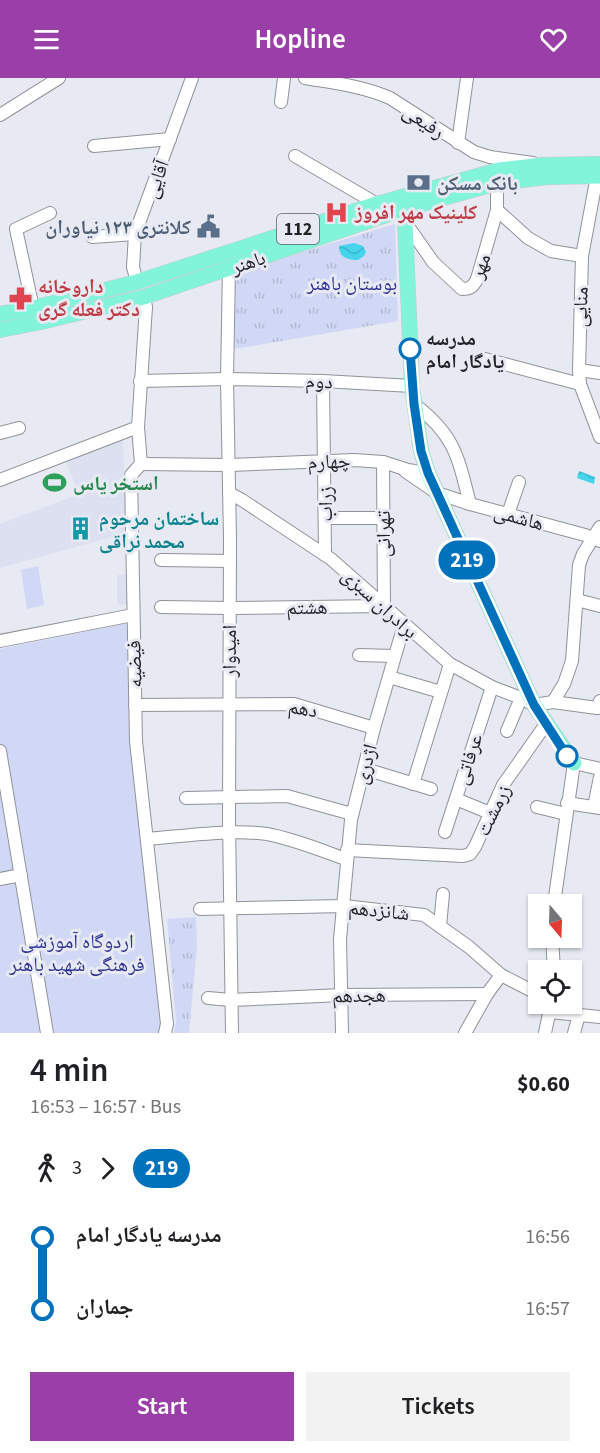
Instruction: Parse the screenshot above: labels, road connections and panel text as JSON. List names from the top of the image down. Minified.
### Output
{"streets":{"main road":["112","باهنر"],"street":["رفیعی","آقایی","مهر","منایی","دوم","چهارم","زراب","هاشمی","تهرانی","برادران سبزی","هشتم","امیدوار","فیضیه","دهم","عرفاتی","اژدری","زرمشت","شانزدهم","هجدهم"]},"crossings":[["رفیعی","باهنر"],["آقایی","باهنر"],["باهنر","مهر"],["باهنر","منایی"],["باهنر","امیدوار"],["باهنر","فیضیه"],["دوم","زراب"],["دوم","امیدوار"],["دوم","فیضیه"],["چهارم","زراب"],["چهارم","هاشمی"],["چهارم","تهرانی"],["چهارم","امیدوار"],["چهارم","فیضیه"],["زراب","برادران سبزی"],["تهرانی","برادران سبزی"],["تهرانی","هشتم"],["برادران سبزی","هشتم"],["برادران سبزی","امیدوار"],["برادران سبزی","عرفاتی"],["برادران سبزی","اژدری"],["هشتم","امیدوار"],["امیدوار","دهم"],["امیدوار","زرمشت"],["امیدوار","شانزدهم"],["امیدوار","هجدهم"],["فیضیه","دهم"],["فیضیه","زرمشت"],["دهم","اژدری"],["اژدری","زرمشت"],["اژدری","شانزدهم"],["اژدری","هجدهم"]],"parks":["بوستان باهنر","اردوگاه آموزشی فرهنگی شهید باهنر"],"places":{"bank":["بانک مسکن"],"hospital":["کلینیک مهر افروز"],"public building":["کلانتری ۱۲۳ نیاوران"],"pharmacy":["داروخانه دکتر فعله گری"],"other":["مدرسه یادگار امام"],"sports":["استخر یاس"],"building":["ساختمان مرحوم محمد نراقی"]},"lines":["bus line 219"],"north":"bottom","page":{"header":"Hopline","on_map":"219","heading":["4 min","16:53 – 16:57 · Bus","$0.60"],"legs":["3","219"],"list":[{"name":"مدرسه یادگار امام","value":"16:56"},{"name":"جماران","value":"16:57"}],"buttons":["Start","Tickets"]}}
